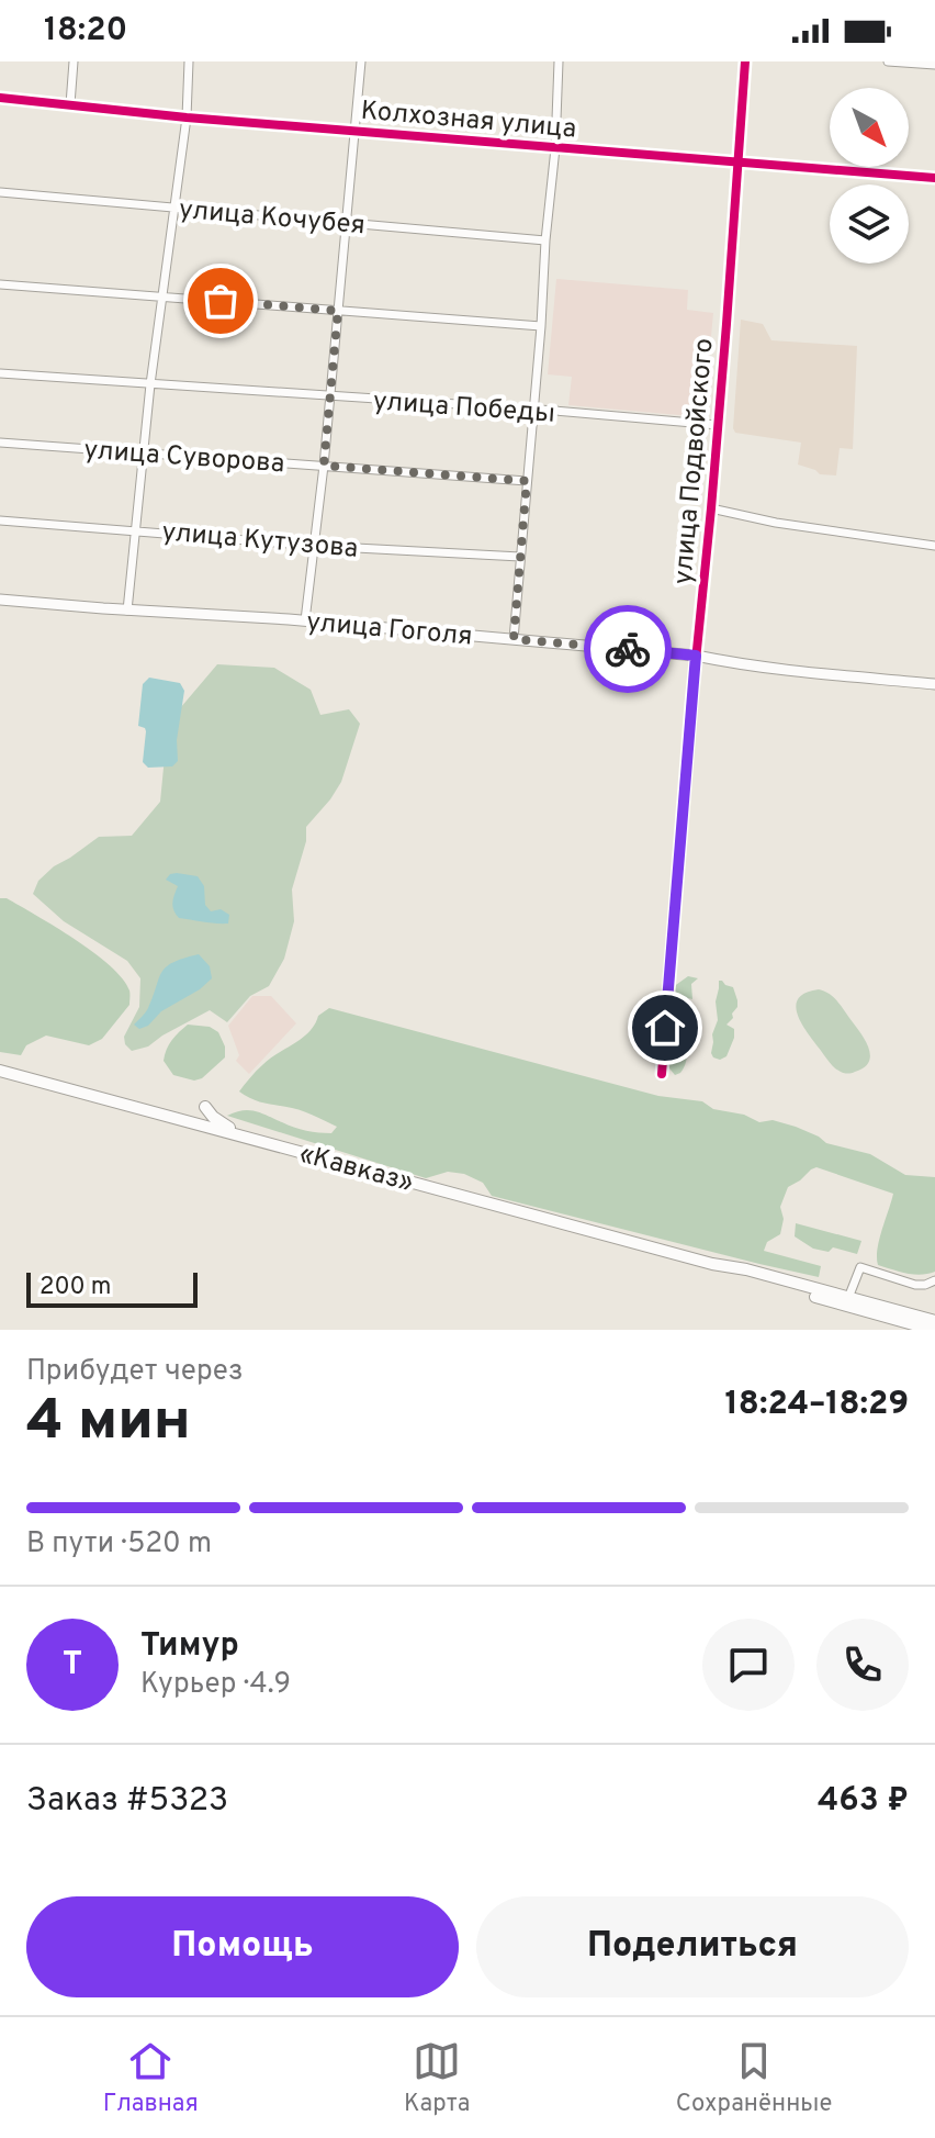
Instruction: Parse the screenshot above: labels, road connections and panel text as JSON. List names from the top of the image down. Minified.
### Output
{"streets":{"highway":["«Кавказ»"],"main road":["улица Гоголя"],"street":["Колхозная улица","улица Кочубея","улица Победы","улица Суворова","улица Подвойского","улица Кутузова"]},"crossings":[["Колхозная улица","улица Подвойского"],["улица Победы","улица Подвойского"],["улица Подвойского","улица Гоголя"]],"scale_bar":"200 m","north":"bottom right","page":{"status":"18:20","scale":"200 m","heading":["4 мин","Прибудет через","18:24–18:29"],"panel":["Тимур","Курьер · 4.9","Заказ #5323","463 ₽"],"bar":"В пути · 520 m","round":"Т","buttons":["Помощь","Поделиться"],"tabs":["Главная","Карта","Сохранённые"]}}
